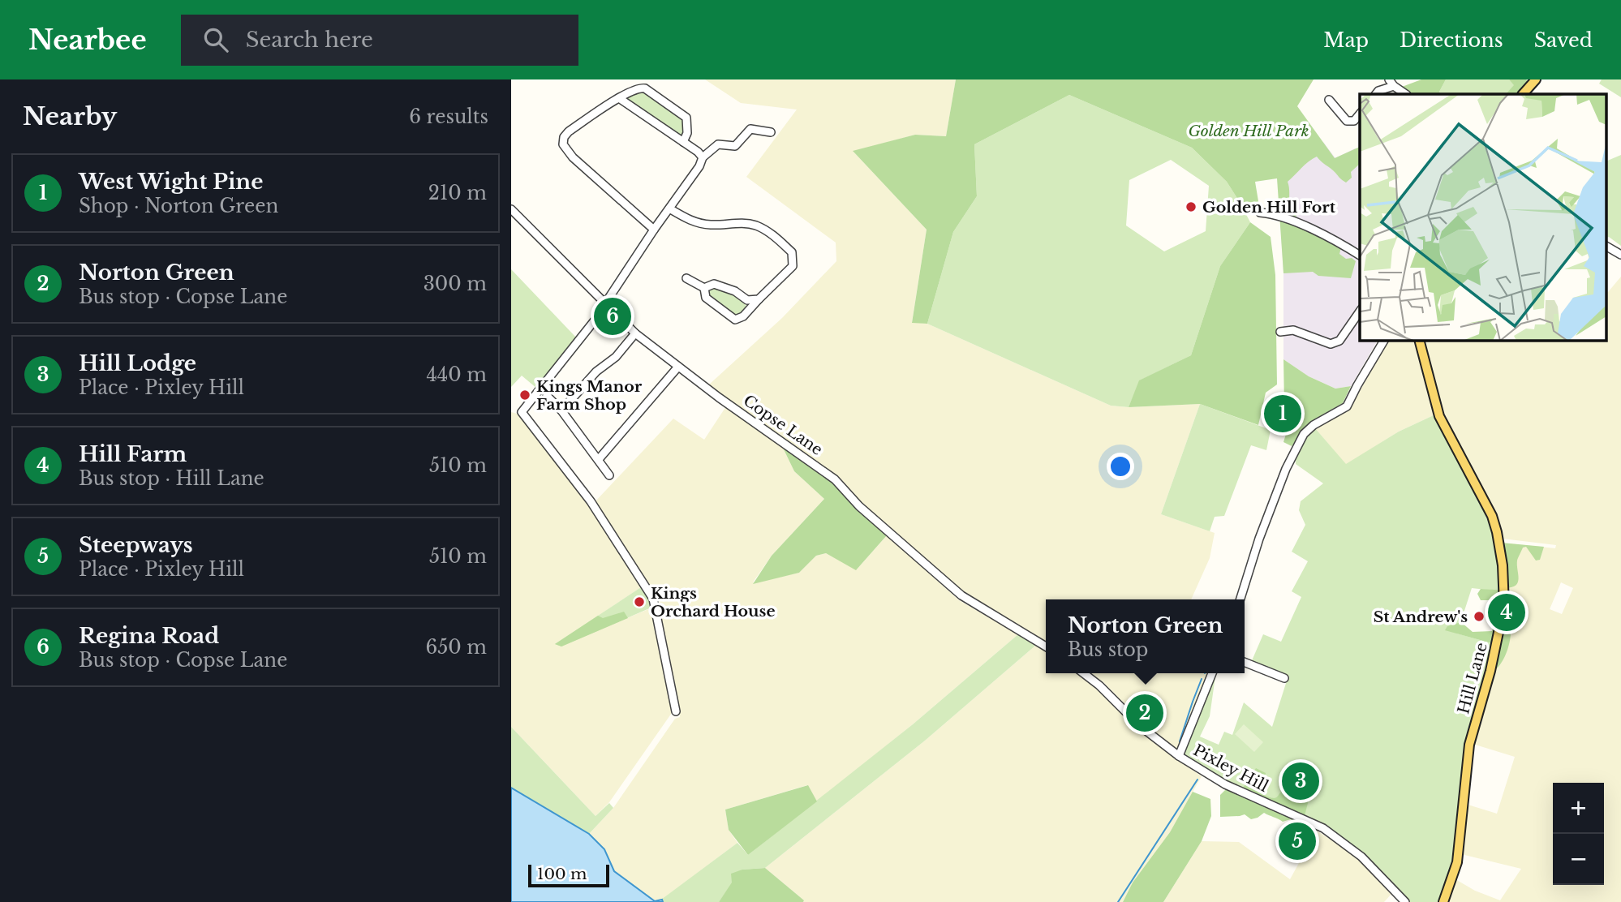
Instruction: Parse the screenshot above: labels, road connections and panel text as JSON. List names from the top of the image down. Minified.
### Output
{"streets":{"main road":["Hill Lane"],"street":["Copse Lane","Pixley Hill"]},"parks":["Golden Hill Park"],"places":["Golden Hill Fort","Kings Manor Farm Shop","Kings Orchard House","St Andrew's"],"scale_bar":"100 m","page":{"header":"Nearbee","search":"Search here","nav":["Map","Directions","Saved"],"heading":["Nearby","6 results"],"list":[{"mark":"1","name":"West Wight Pine","note":"Shop · Norton Green","value":"210 m"},{"mark":"2","name":"Norton Green","note":"Bus stop · Copse Lane","value":"300 m"},{"mark":"3","name":"Hill Lodge","note":"Place · Pixley Hill","value":"440 m"},{"mark":"4","name":"Hill Farm","note":"Bus stop · Hill Lane","value":"510 m"},{"mark":"5","name":"Steepways","note":"Place · Pixley Hill","value":"510 m"},{"mark":"6","name":"Regina Road","note":"Bus stop · Copse Lane","value":"650 m"}],"pins":["6","1","4","2","3","5"],"popup":["Norton Green","Bus stop"],"map_buttons":["+","−"],"scale":"100 m"}}
